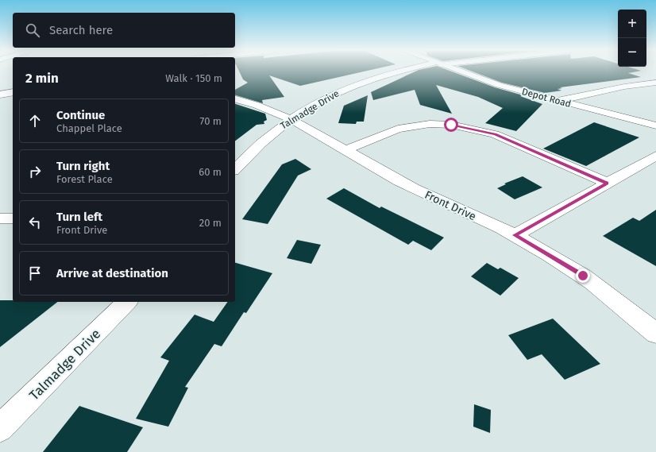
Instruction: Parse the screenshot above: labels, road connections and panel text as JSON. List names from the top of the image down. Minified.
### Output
{"streets":{"street":["Depot Road","Talmadge Drive","Front Drive"]},"crossings":[["Talmadge Drive","Front Drive"]],"page":{"map_buttons":["+","−"],"search":"Search here","heading":["2 min","Walk · 150 m"],"list":[["Continue","Chappel Place","70 m"],["Turn right","Forest Place","60 m"],["Turn left","Front Drive","20 m"],"Arrive at destination"]}}
